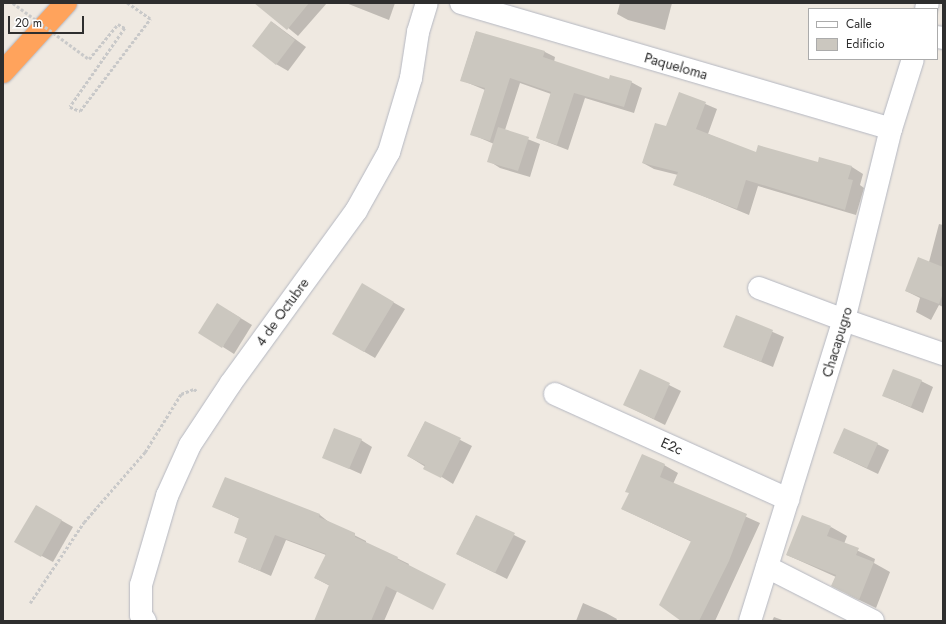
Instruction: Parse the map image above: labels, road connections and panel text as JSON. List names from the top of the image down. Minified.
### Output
{"streets":{"street":["Paqueloma","4 de Octubre","Chacapugro","E2c"]},"crossings":[["Paqueloma","Chacapugro"],["Chacapugro","E2c"]],"legend":["Calle","Edificio"],"scale_bar":"20 m"}
